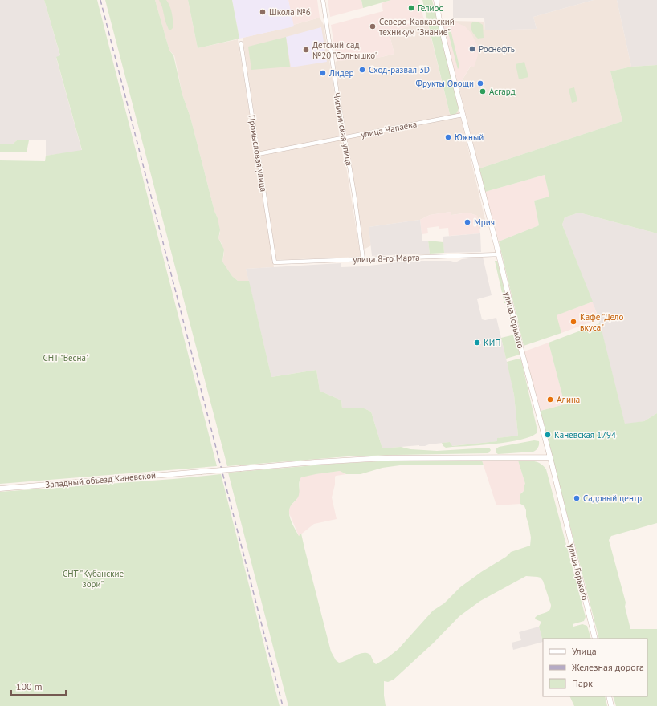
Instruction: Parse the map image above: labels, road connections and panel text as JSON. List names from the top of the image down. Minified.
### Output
{"streets":{"main road":["улица Горького","Западный объезд Каневской"],"street":["Чипигинская улица","улица Чапаева","Промысловая улица","улица 8-го Марта"]},"crossings":[["Чипигинская улица","улица Чапаева"],["Чипигинская улица","улица 8-го Марта"],["улица Чапаева","Промысловая улица"],["улица Чапаева","улица Горького"],["Промысловая улица","улица 8-го Марта"],["улица 8-го Марта","улица Горького"],["улица Горького","Западный объезд Каневской"]],"parks":["СНТ \"Весна\"","СНТ \"Кубанские зори\""],"places":["Гелиос","Школа №6","Северо-Кавказский техникум \"Знание\"","Роснефть","Детский сад №20 \"Солнышко\"","Сход-развал 3D","Лидер","Фрукты Овощи","Асгард","Южный","Мрия","Кафе \"Дело вкуса\"","КИП","Алина","Каневская 1794","Садовый центр"],"legend":["Улица","Железная дорога","Парк"],"scale_bar":"100 m"}
